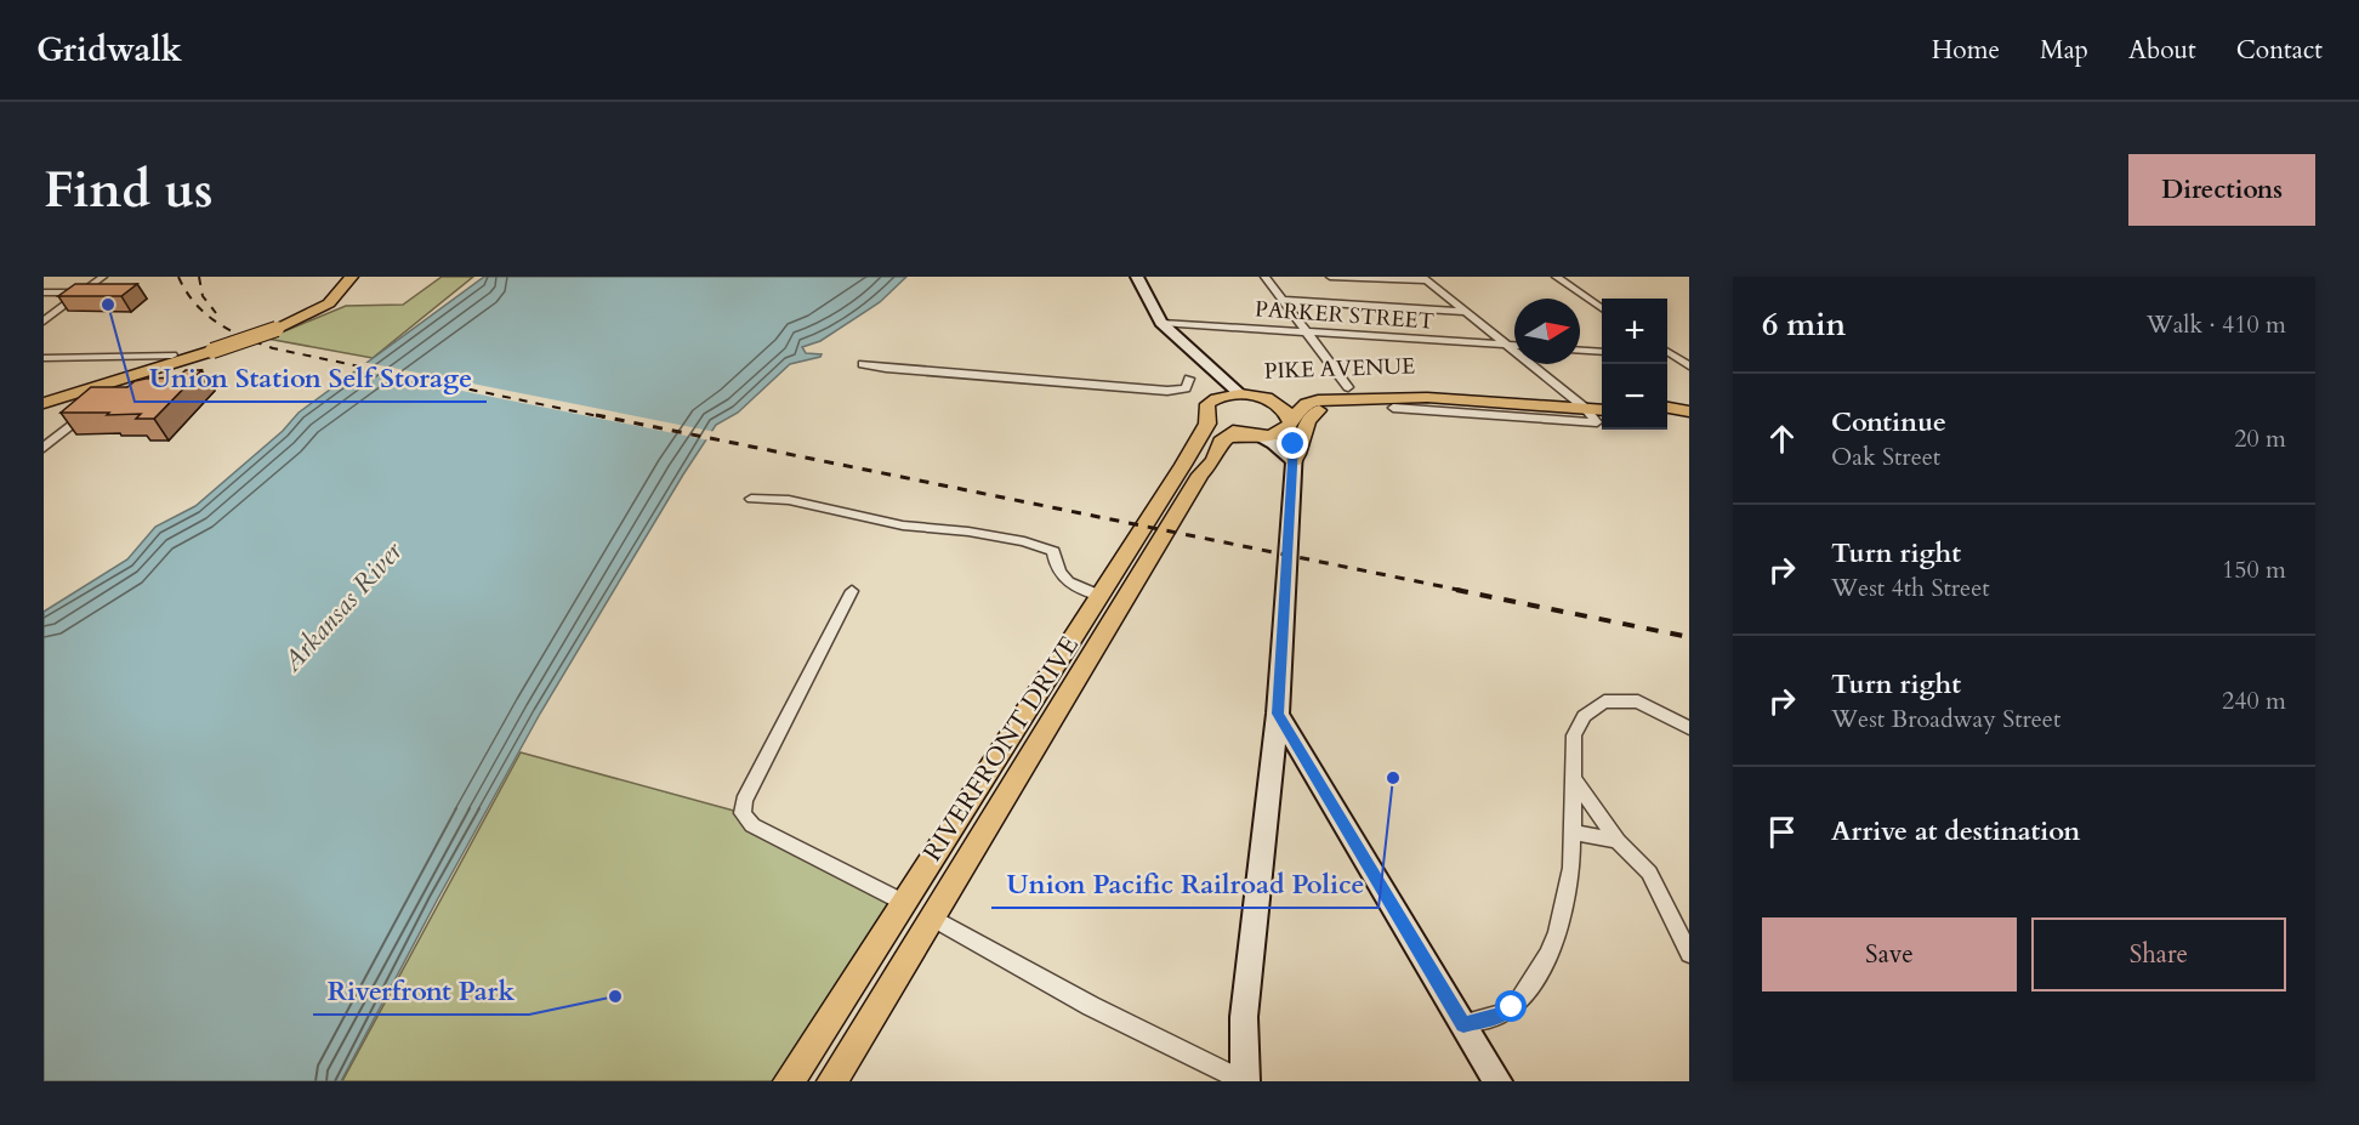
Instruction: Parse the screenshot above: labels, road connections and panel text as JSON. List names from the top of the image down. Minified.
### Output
{"streets":{"main road":["PIKE AVENUE","RIVERFRONT DRIVE"],"street":["PARKER STREET"]},"crossings":[["PIKE AVENUE","RIVERFRONT DRIVE"]],"water":["Arkansas River"],"places":["Union Station Self Storage","Union Pacific Railroad Police","Riverfront Park"],"north":"right","page":{"header":"Gridwalk","nav":["Home","Map","About","Contact"],"buttons":["Directions",["Save","Share"]],"title":"Find us","heading":["6 min","Walk · 410 m"],"map_buttons":["+","−"],"list":[["Continue","Oak Street","20 m"],["Turn right","West 4th Street","150 m"],["Turn right","West Broadway Street","240 m"],"Arrive at destination"]}}
